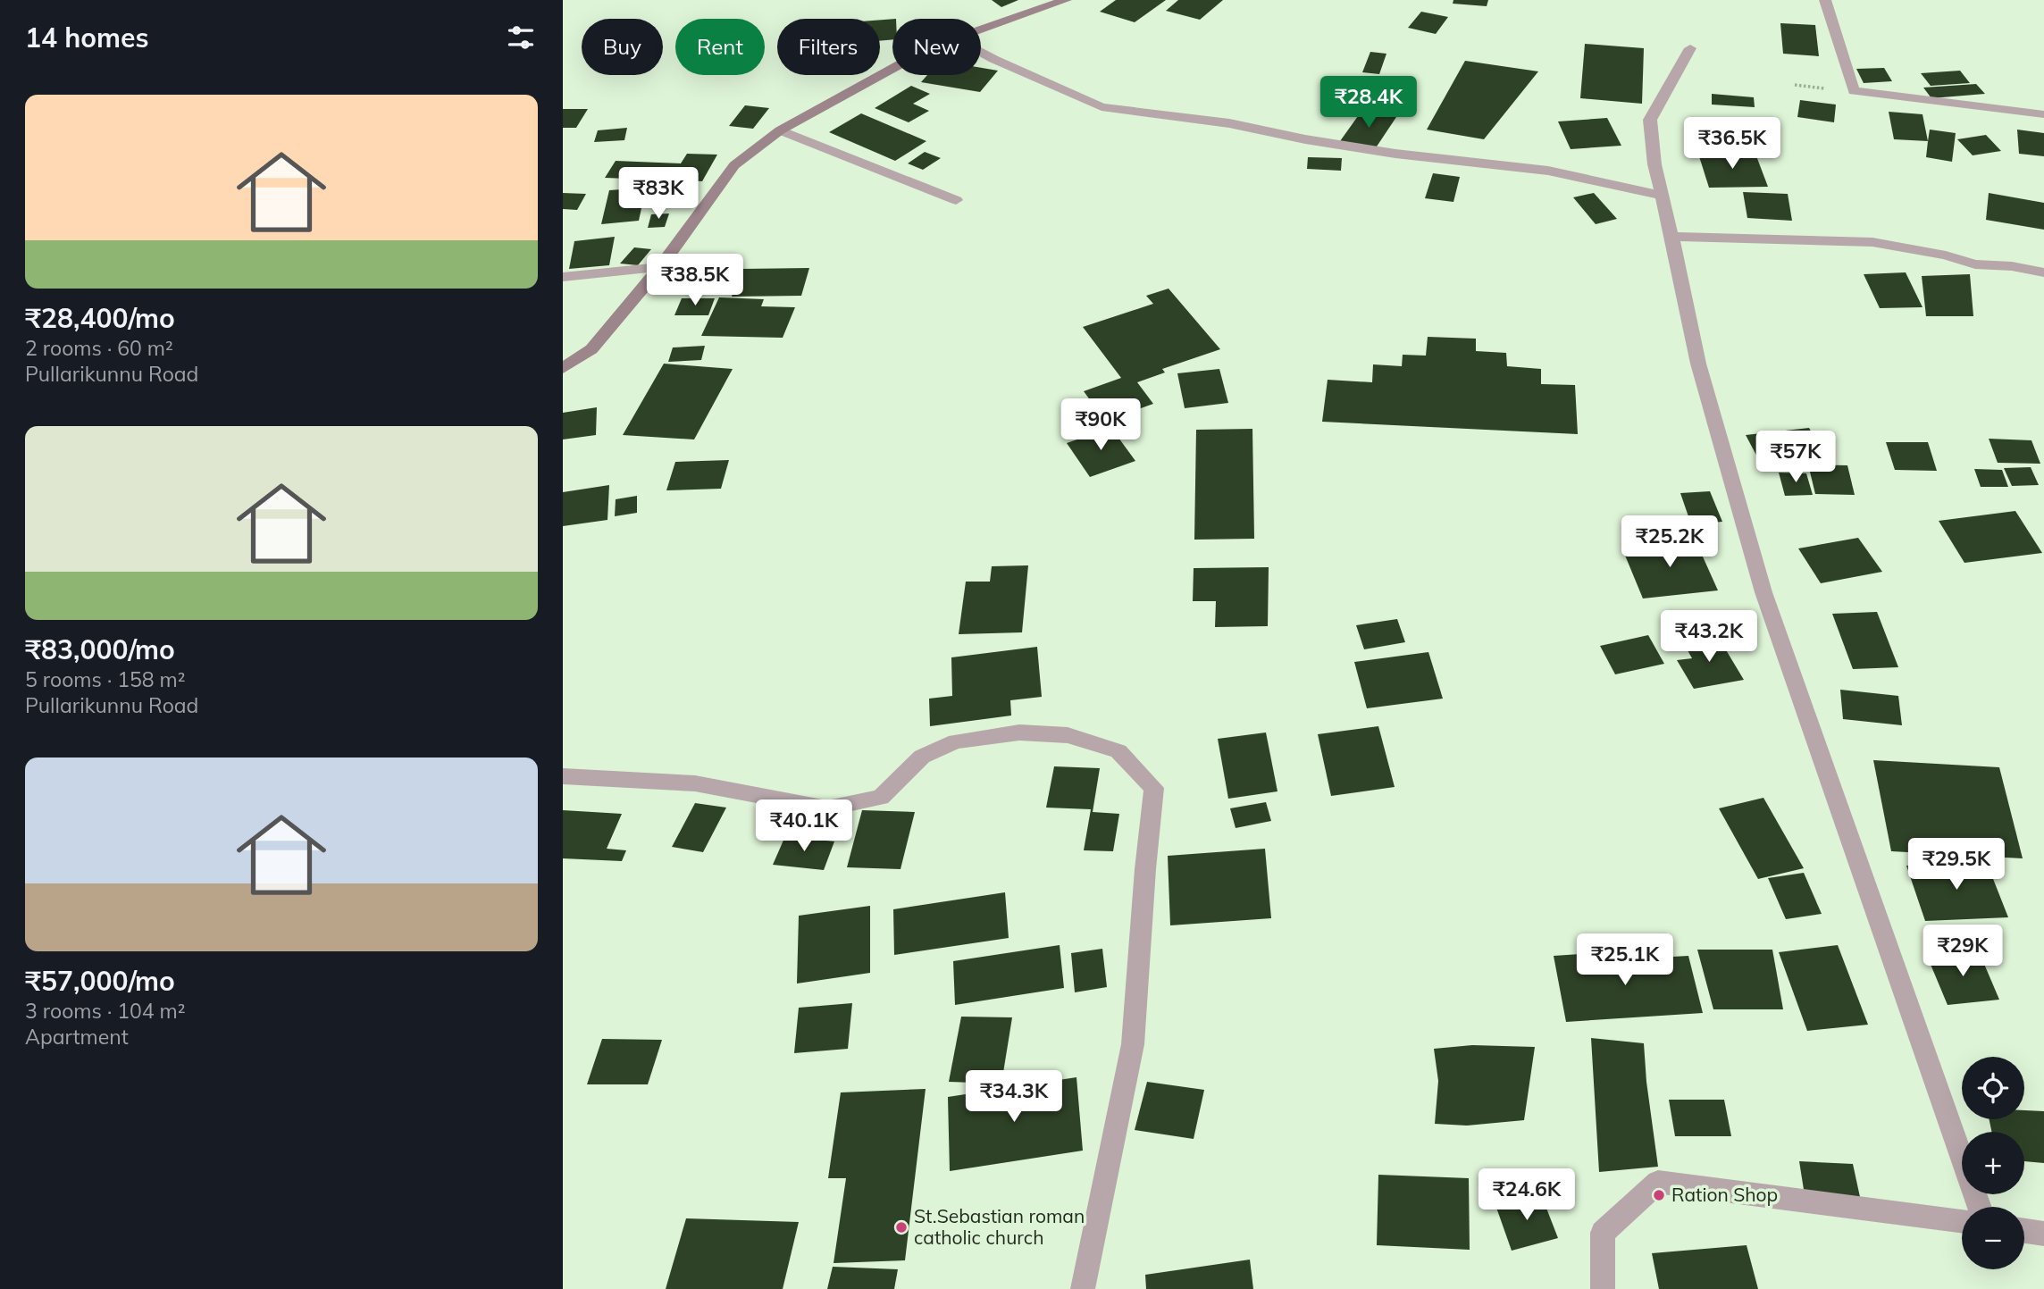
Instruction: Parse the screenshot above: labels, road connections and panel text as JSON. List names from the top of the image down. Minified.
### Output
{"places":["Ration Shop","St.Sebastian roman catholic church"],"page":{"heading":"14 homes","chip":["Buy","Rent","Filters","New"],"list":[{"name":"₹28,400/mo","note":"2 rooms · 60 m² · Pullarikunnu Road"},{"name":"₹83,000/mo","note":"5 rooms · 158 m² · Pullarikunnu Road"},{"name":"₹57,000/mo","note":"3 rooms · 104 m² · Apartment"}],"price":["₹28.4K","₹36.5K","₹83K","₹38.5K","₹90K","₹57K","₹25.2K","₹43.2K","₹40.1K","₹29.5K","₹29K","₹25.1K","₹34.3K","₹24.6K"],"map_buttons":["+","−"]}}
